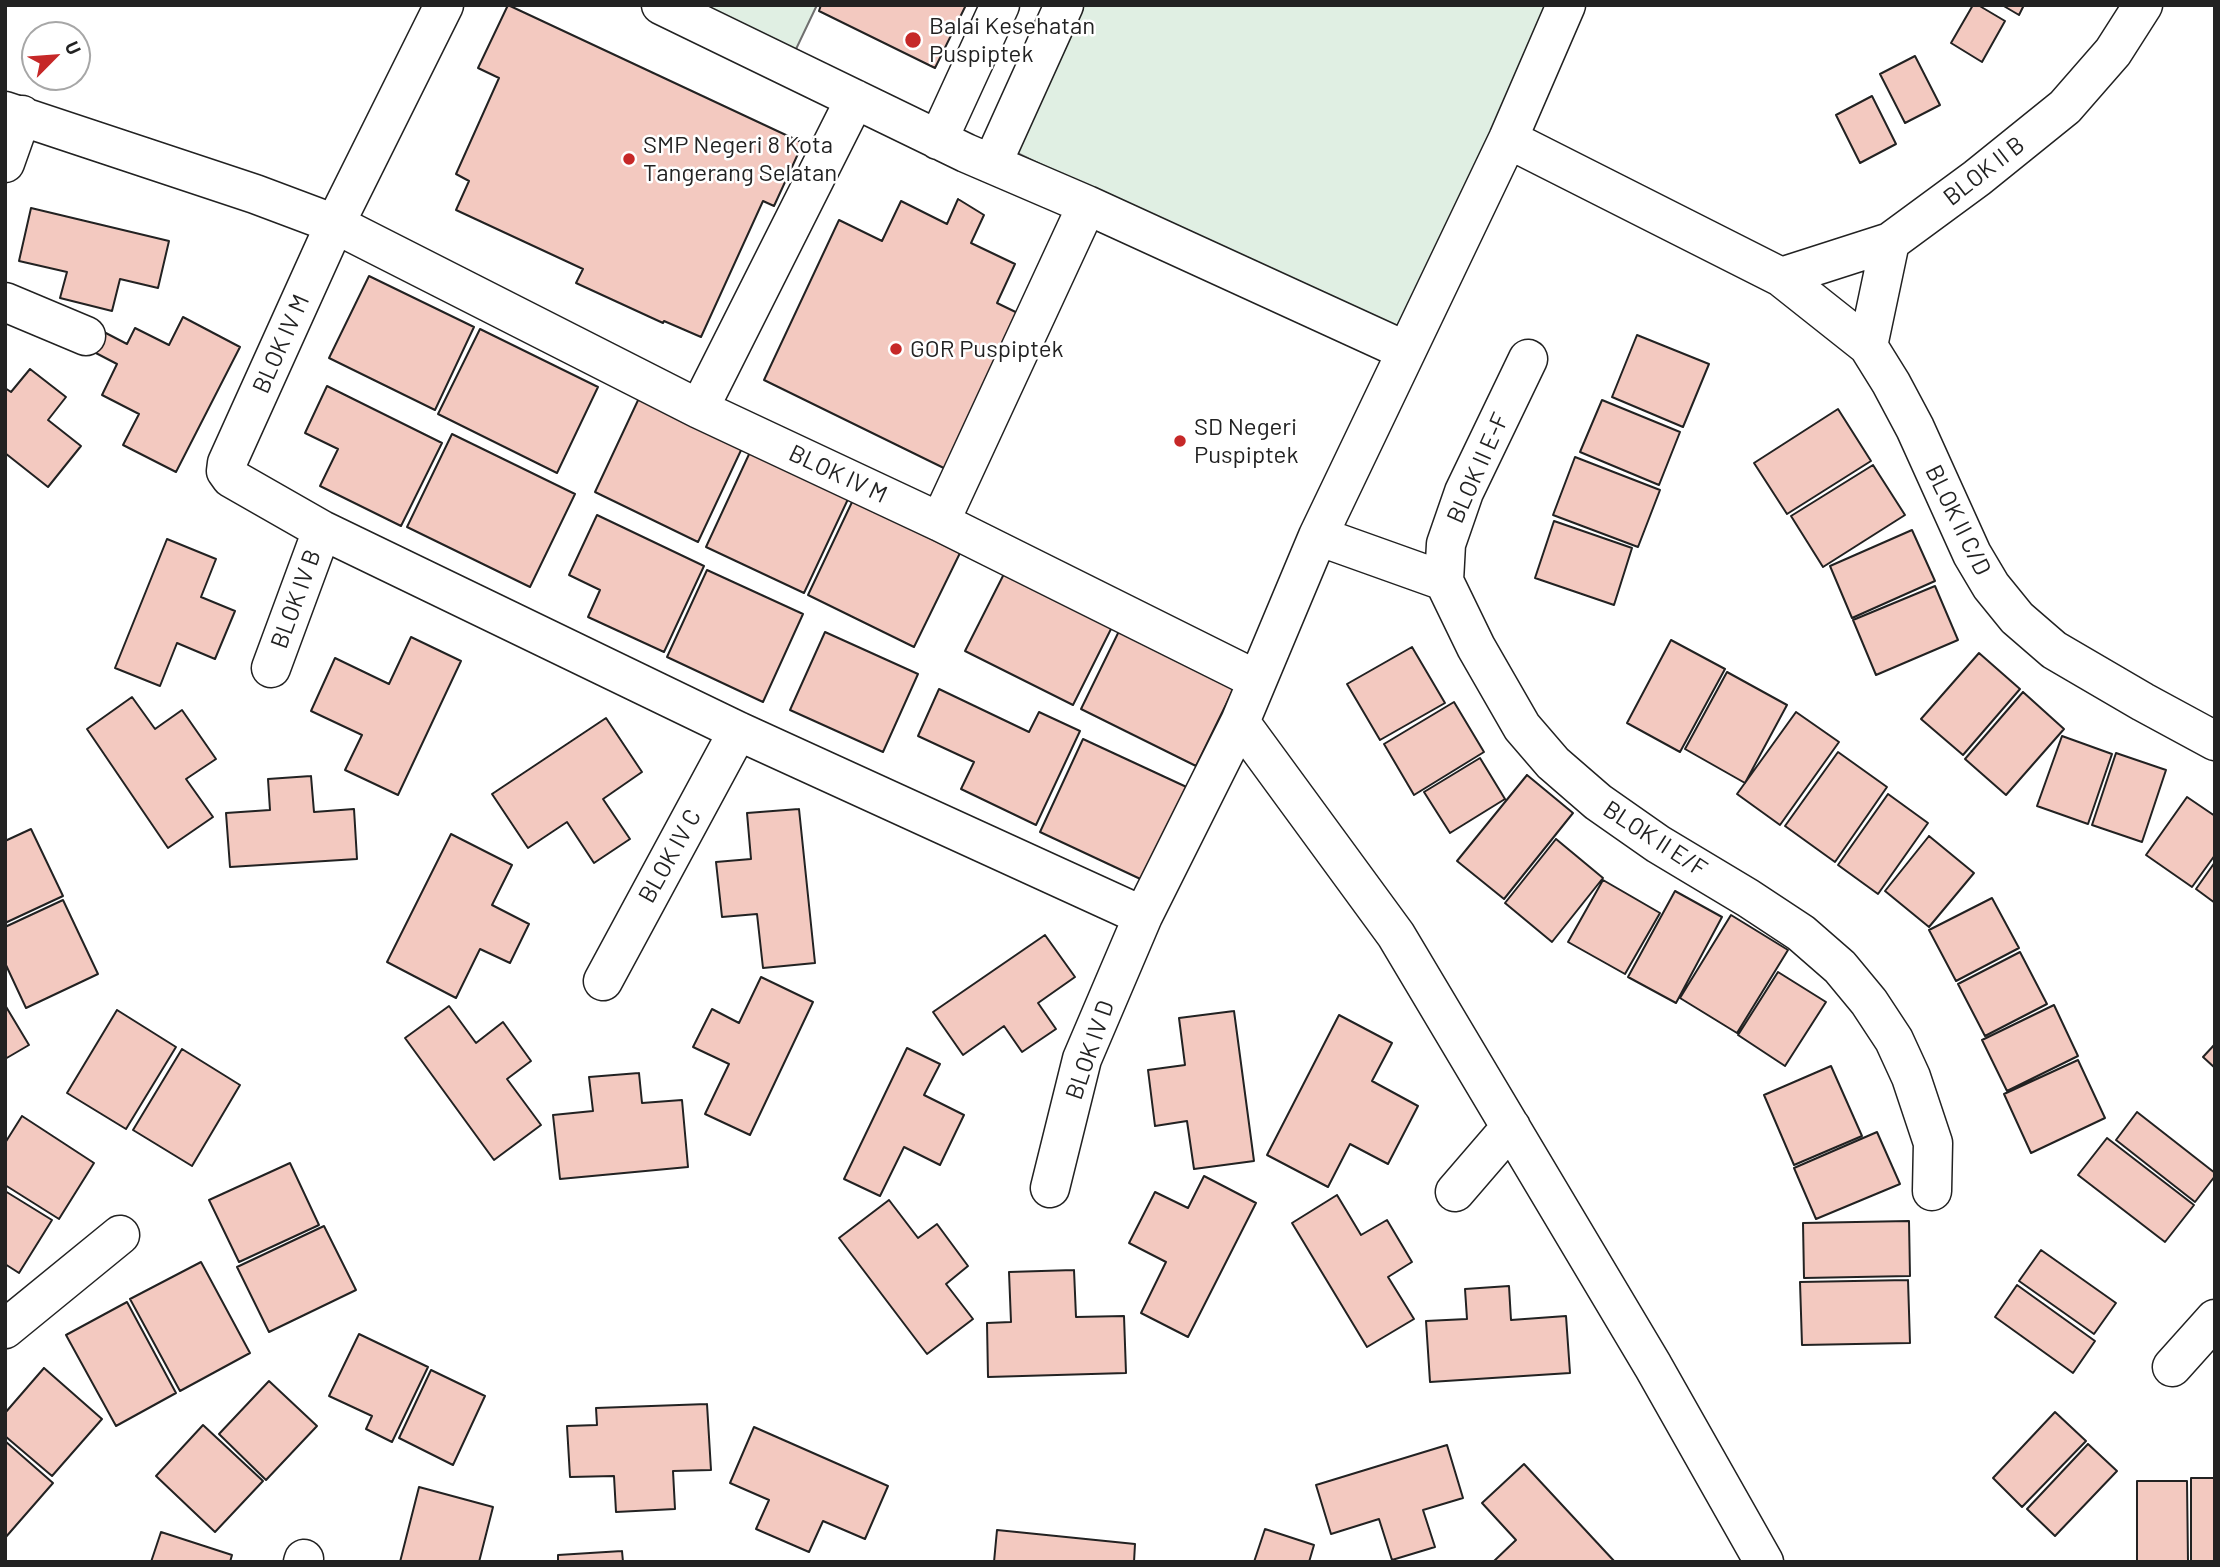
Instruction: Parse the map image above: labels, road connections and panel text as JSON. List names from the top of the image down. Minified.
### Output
{"streets":{"street":["BLOK II B","BLOK IV M","BLOK II E-F","BLOK II C/D","BLOK IV B","BLOK II E/F","BLOK IV C","BLOK IV D"]},"crossings":[["BLOK II B","BLOK II C/D"],["BLOK IV M","BLOK IV B"],["BLOK IV M","BLOK IV C"],["BLOK IV M","BLOK IV D"],["BLOK II E-F","BLOK II E/F"],["BLOK II C/D","BLOK IV D"]],"places":["Balai Kesehatan Puspiptek","SMP Negeri 8 Kota Tangerang Selatan","GOR Puspiptek","SD Negeri Puspiptek"],"north":"top right"}
